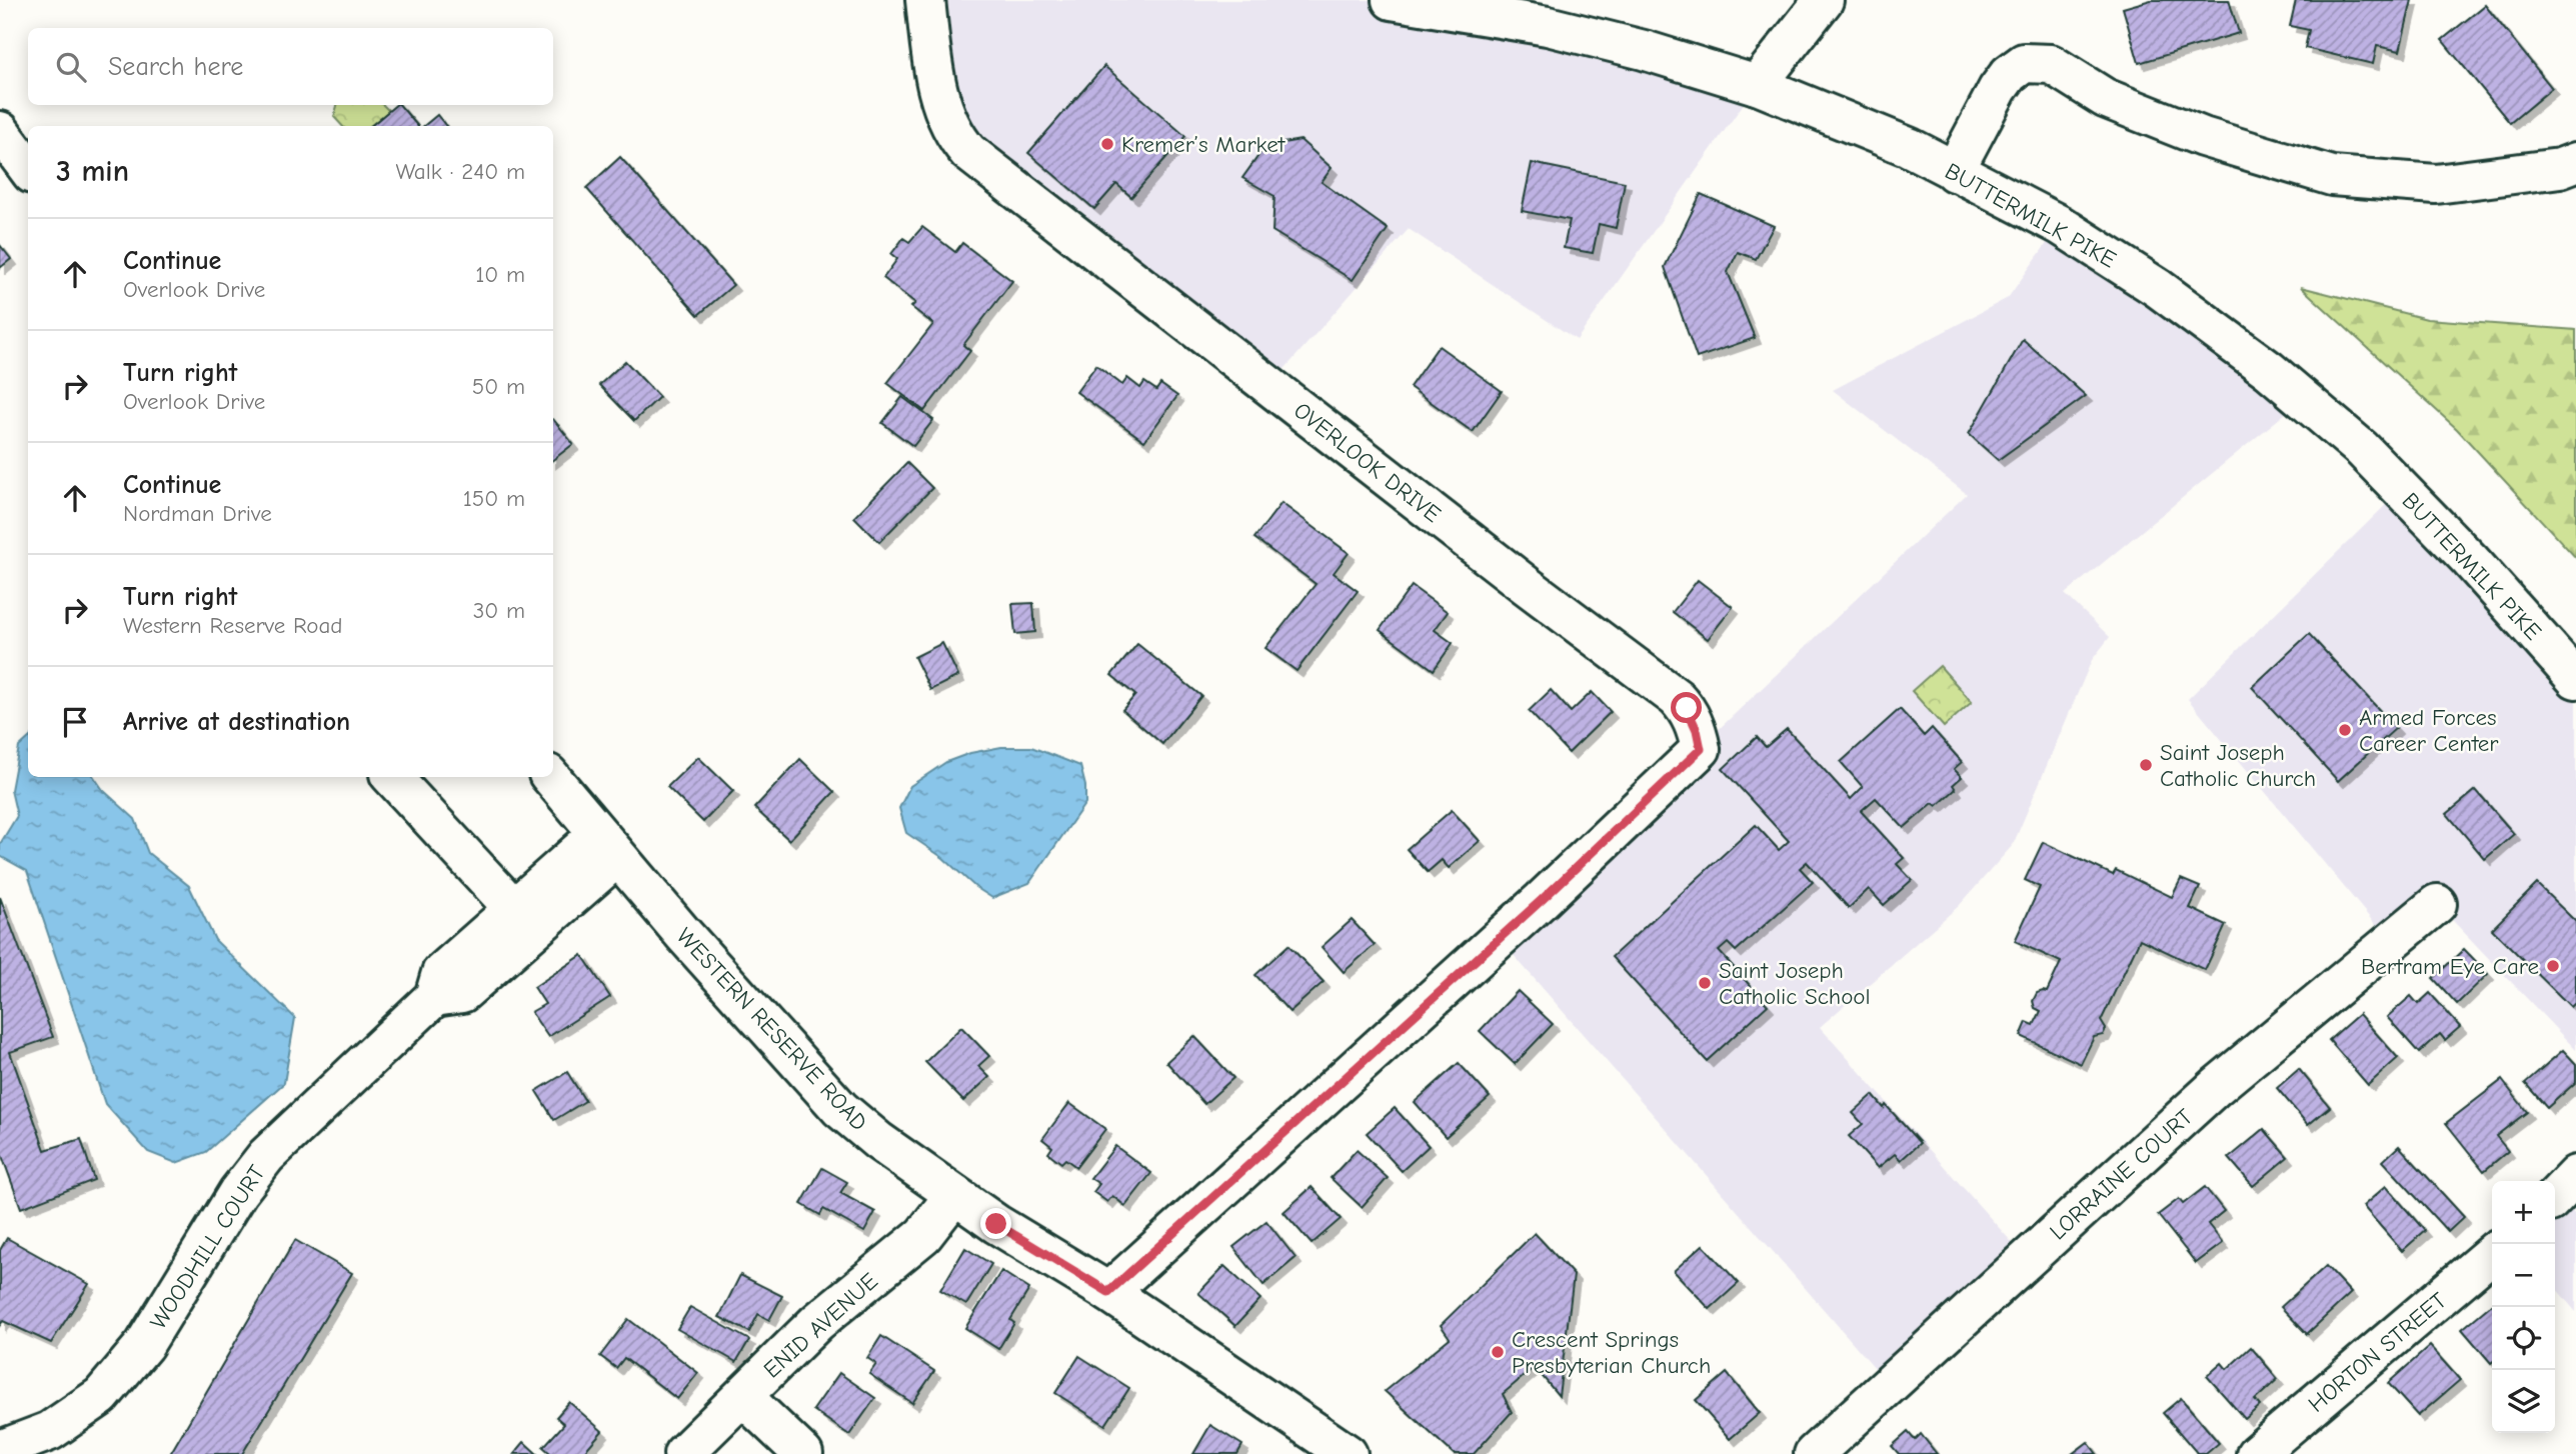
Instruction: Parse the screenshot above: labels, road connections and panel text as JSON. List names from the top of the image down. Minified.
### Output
{"streets":{"street":["BUTTERMILK PIKE","OVERLOOK DRIVE","WESTERN RESERVE ROAD","LORRAINE COURT","WOODHILL COURT","ENID AVENUE","HORTON STREET"]},"crossings":[["OVERLOOK DRIVE","WESTERN RESERVE ROAD"],["WESTERN RESERVE ROAD","WOODHILL COURT"],["WESTERN RESERVE ROAD","ENID AVENUE"]],"places":["Kremer’s Market","Armed Forces Career Center","Saint Joseph Catholic Church","Bertram Eye Care","Saint Joseph Catholic School","Crescent Springs Presbyterian Church"],"page":{"search":"Search here","heading":["3 min","Walk · 240 m"],"list":[["Continue","Overlook Drive","10 m"],["Turn right","Overlook Drive","50 m"],["Continue","Nordman Drive","150 m"],["Turn right","Western Reserve Road","30 m"],"Arrive at destination"],"map_buttons":["+","−"]}}
